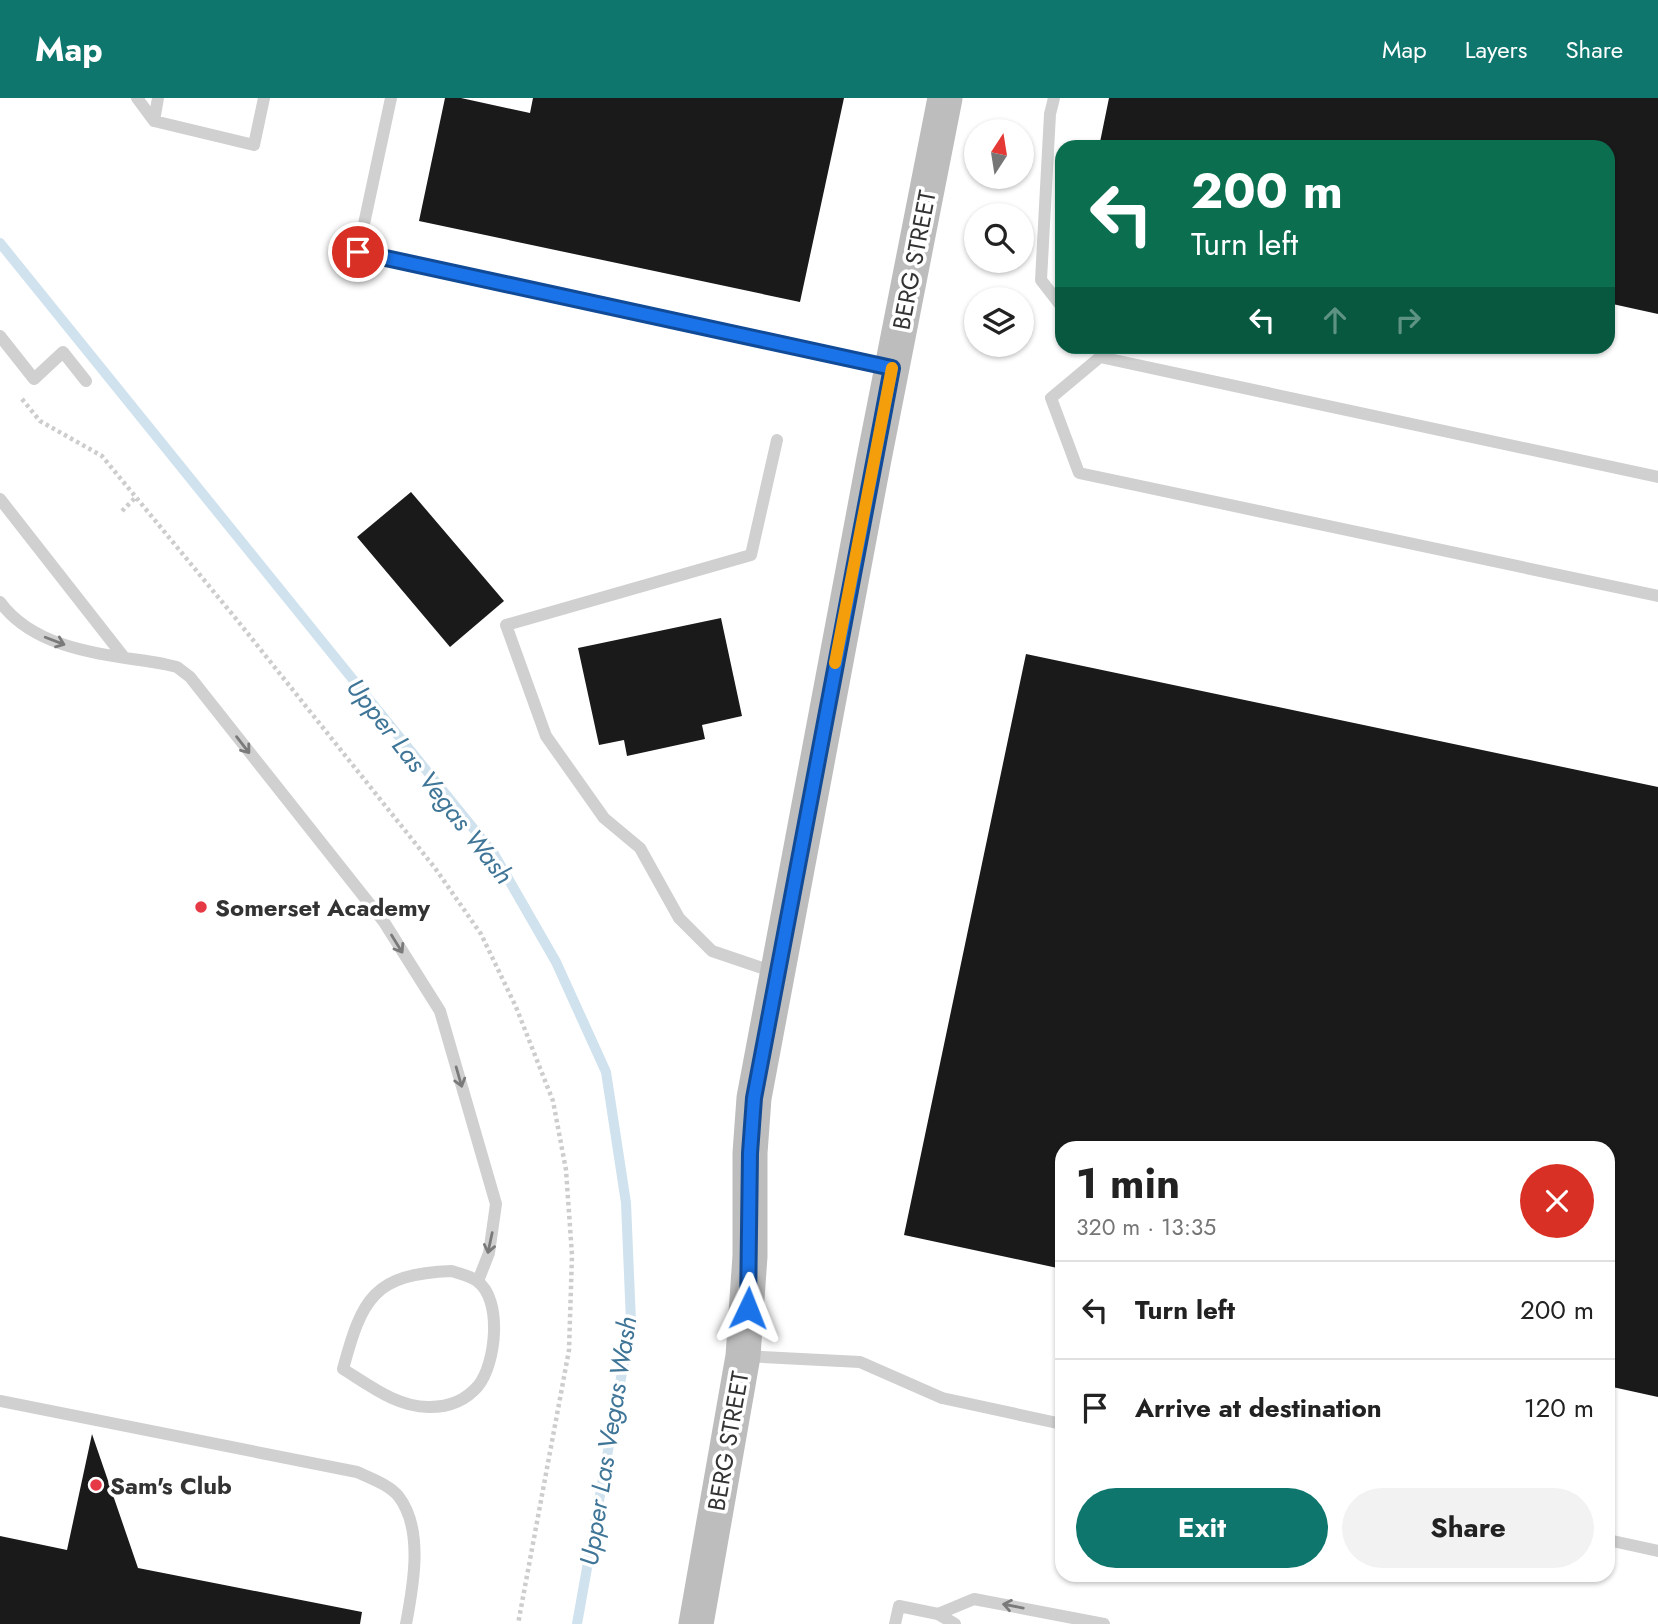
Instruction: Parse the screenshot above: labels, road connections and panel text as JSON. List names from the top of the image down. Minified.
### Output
{"streets":{"street":["BERG STREET"]},"water":["Upper Las Vegas Wash"],"places":["Somerset Academy","Sam's Club"],"north":"top","page":{"header":"Map","nav":["Map","Layers","Share"],"turn":["200 m","Turn left"],"heading":["1 min","320 m · 13:35"],"list":[{"name":"Turn left","value":"200 m"},{"name":"Arrive at destination","value":"120 m"}],"buttons":["Exit","Share"]}}
